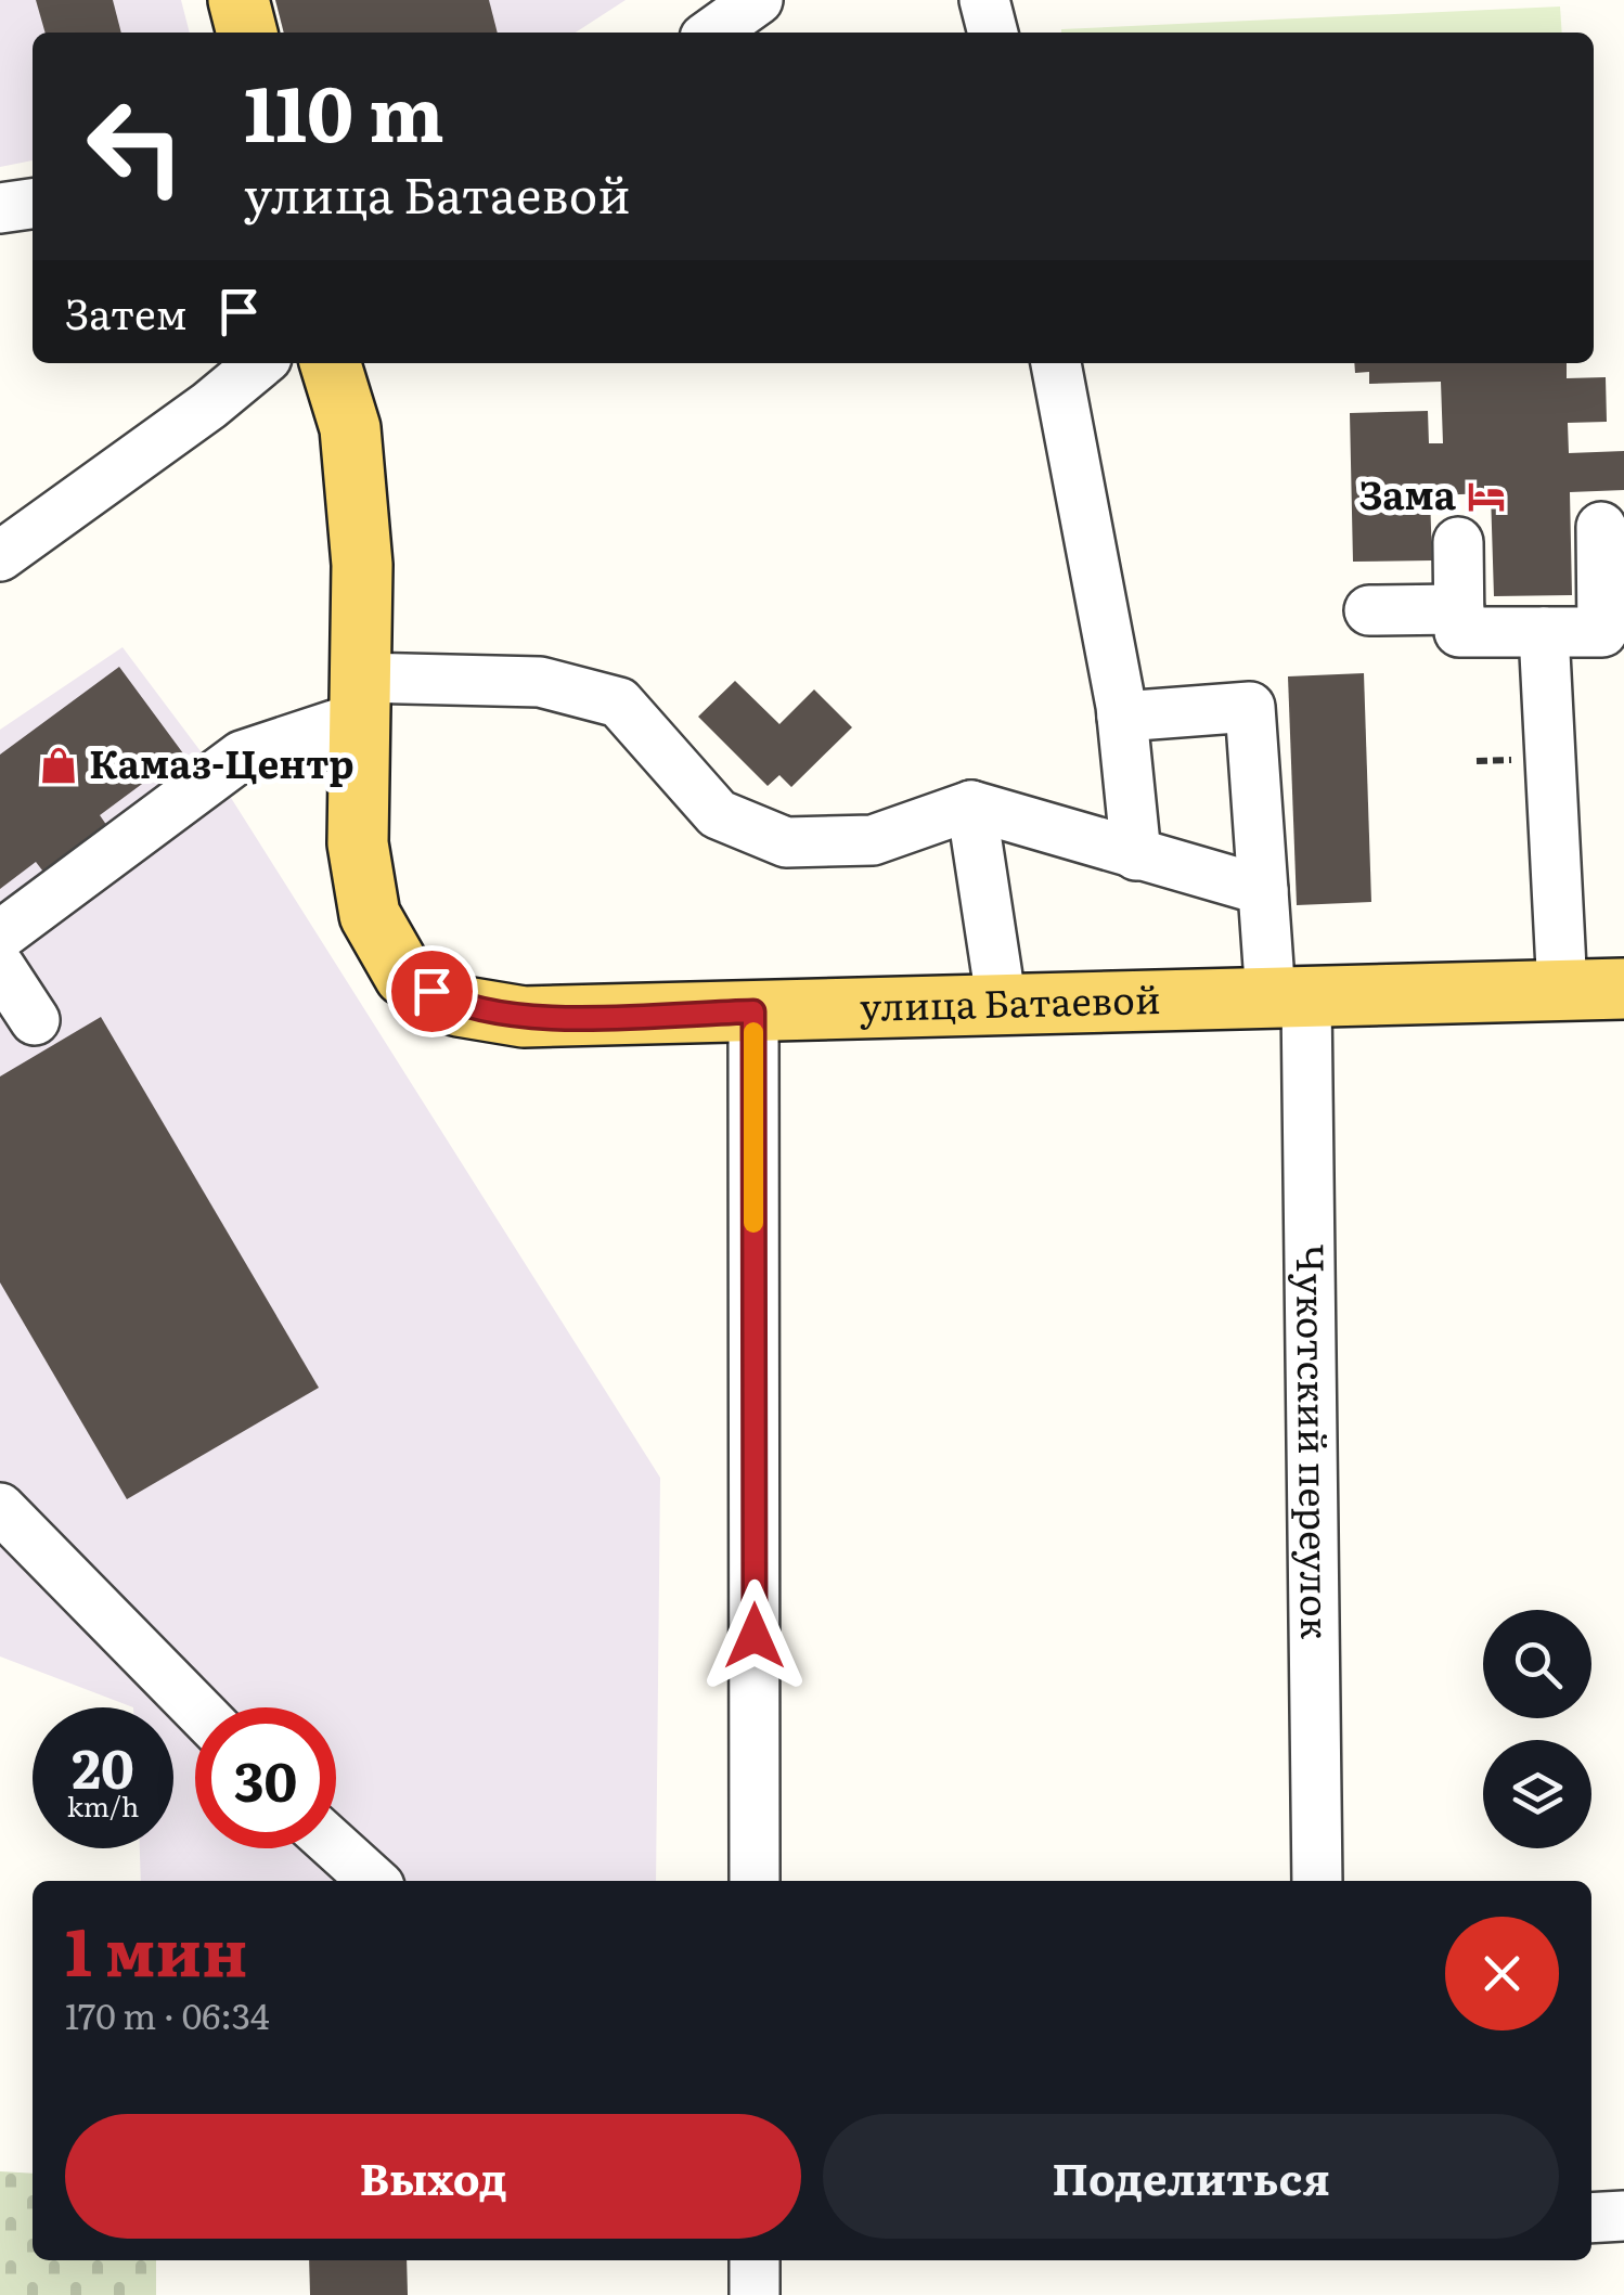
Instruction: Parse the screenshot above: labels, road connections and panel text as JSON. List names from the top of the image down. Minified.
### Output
{"streets":{"main road":["улица Батаевой"],"street":["Чукотский переулок"]},"crossings":[["улица Батаевой","Чукотский переулок"]],"places":{"hotel":["Зама"],"shop":["Камаз-Центр"]},"page":{"turn":["110 m","улица Батаевой"],"then":"Затем","speed":"20 km/h","limit":"30","heading":["1 мин","170 m · 06:34"],"buttons":["Выход","Поделиться"]}}
